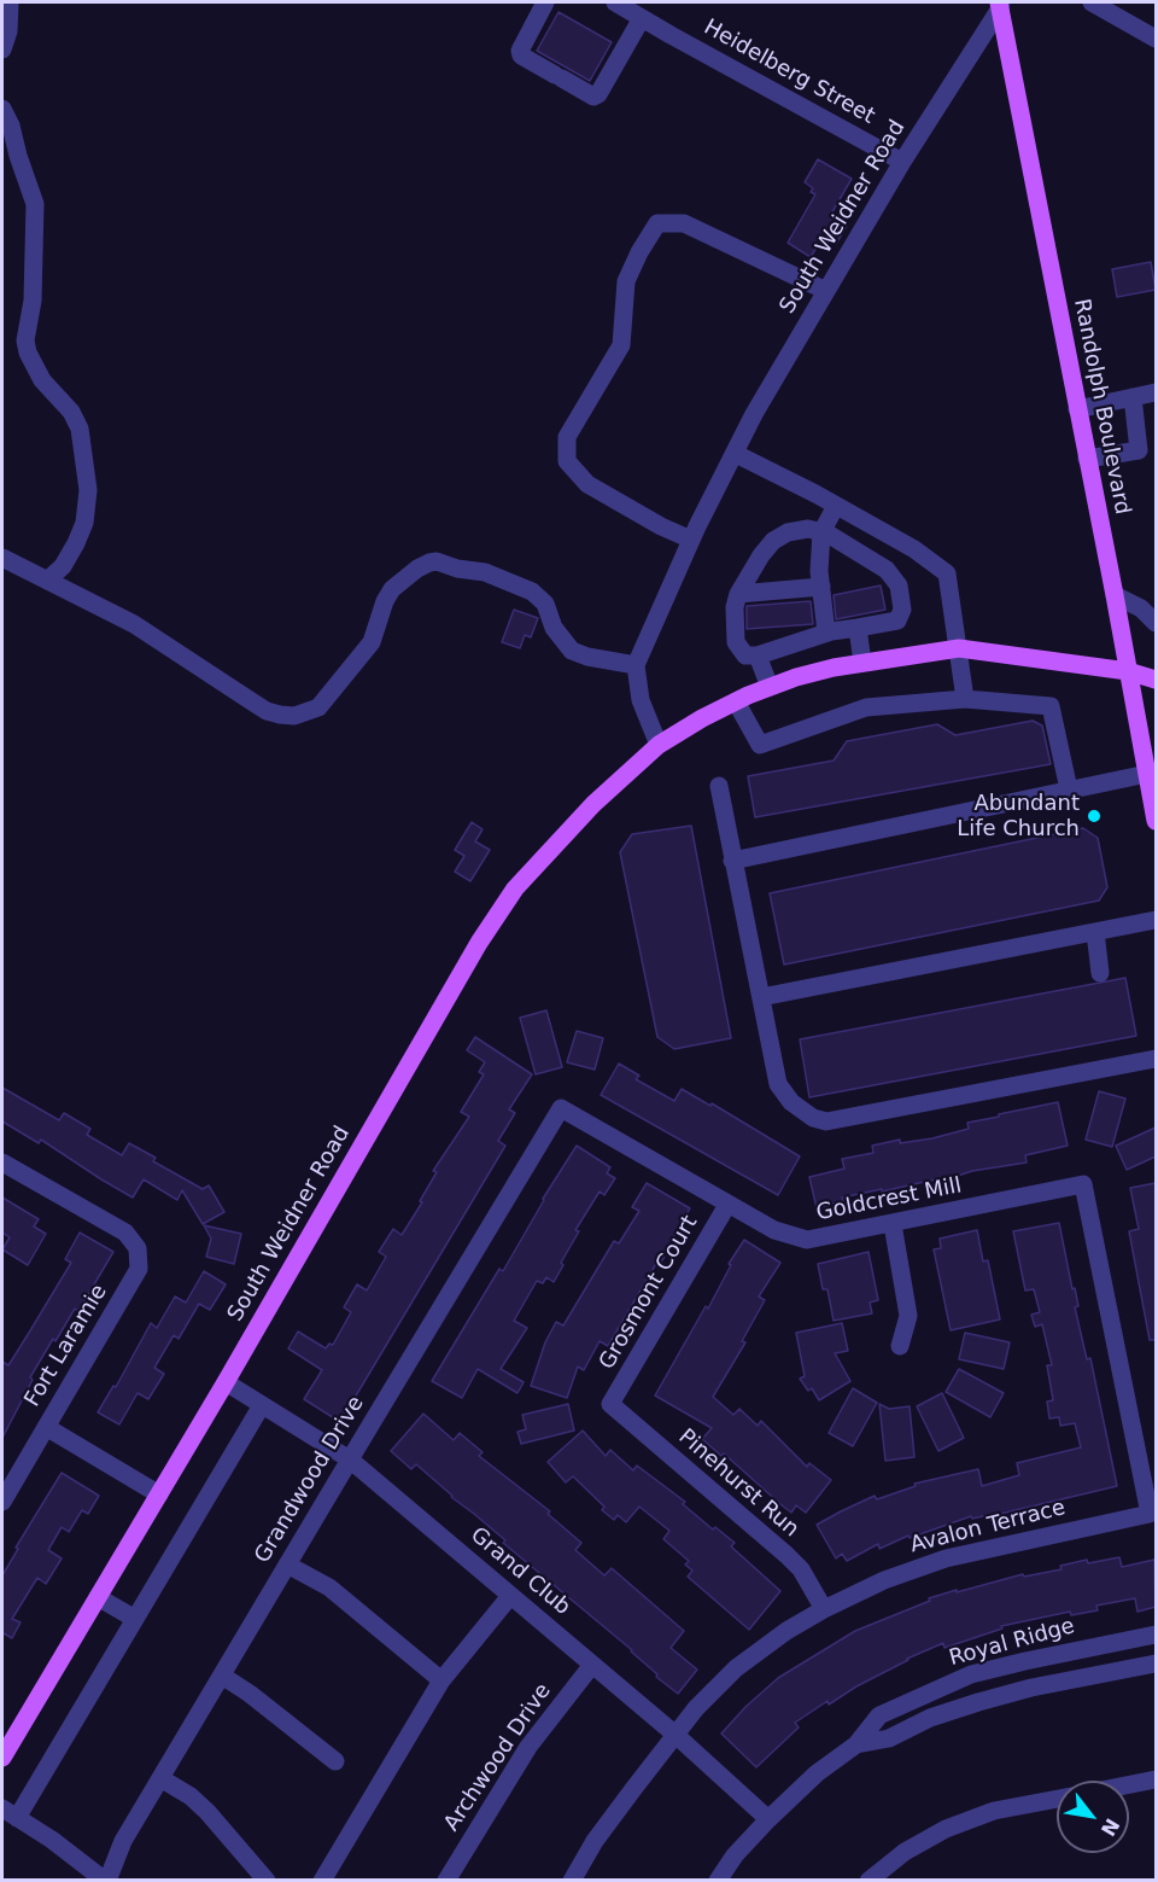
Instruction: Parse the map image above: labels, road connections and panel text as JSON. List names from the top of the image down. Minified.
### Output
{"streets":{"main road":["South Weidner Road","Randolph Boulevard"],"street":["Heidelberg Street","Goldcrest Mill","Grosmont Court","Fort Laramie","Grandwood Drive","Pinehurst Run","Avalon Terrace","Grand Club","Royal Ridge","Archwood Drive"]},"crossings":[["Heidelberg Street","South Weidner Road"],["South Weidner Road","Randolph Boulevard"],["South Weidner Road","Grand Club"],["Goldcrest Mill","Grosmont Court"],["Goldcrest Mill","Grandwood Drive"],["Goldcrest Mill","Avalon Terrace"],["Grosmont Court","Pinehurst Run"],["Grandwood Drive","Grand Club"],["Pinehurst Run","Avalon Terrace"],["Avalon Terrace","Grand Club"],["Grand Club","Royal Ridge"],["Grand Club","Archwood Drive"]],"places":["Abundant Life Church"],"north":"bottom right"}
